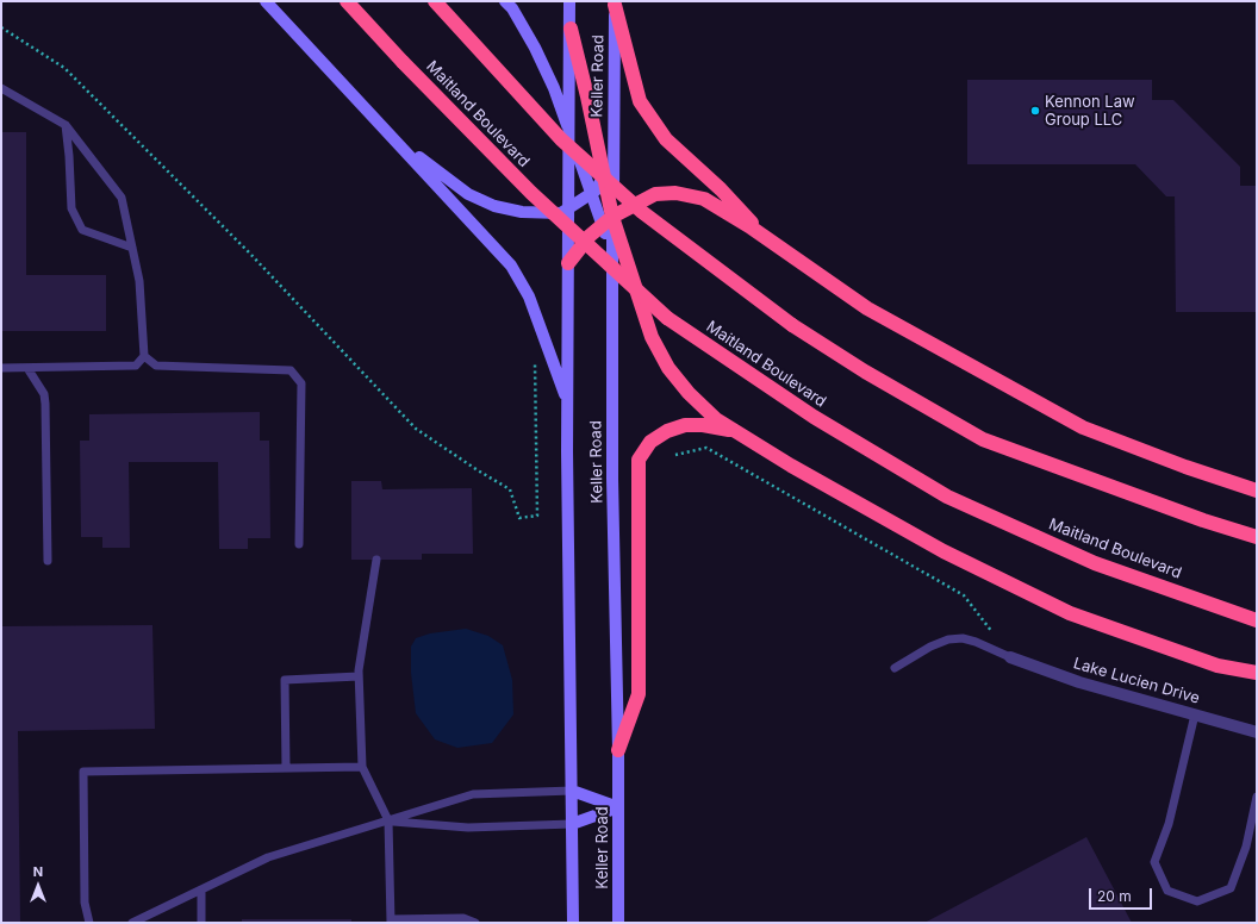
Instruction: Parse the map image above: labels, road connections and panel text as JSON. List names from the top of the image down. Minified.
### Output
{"streets":{"highway":["Maitland Boulevard"],"street":["Keller Road","Lake Lucien Drive"]},"places":["Kennon Law Group LLC"],"scale_bar":"20 m","north":"top"}
